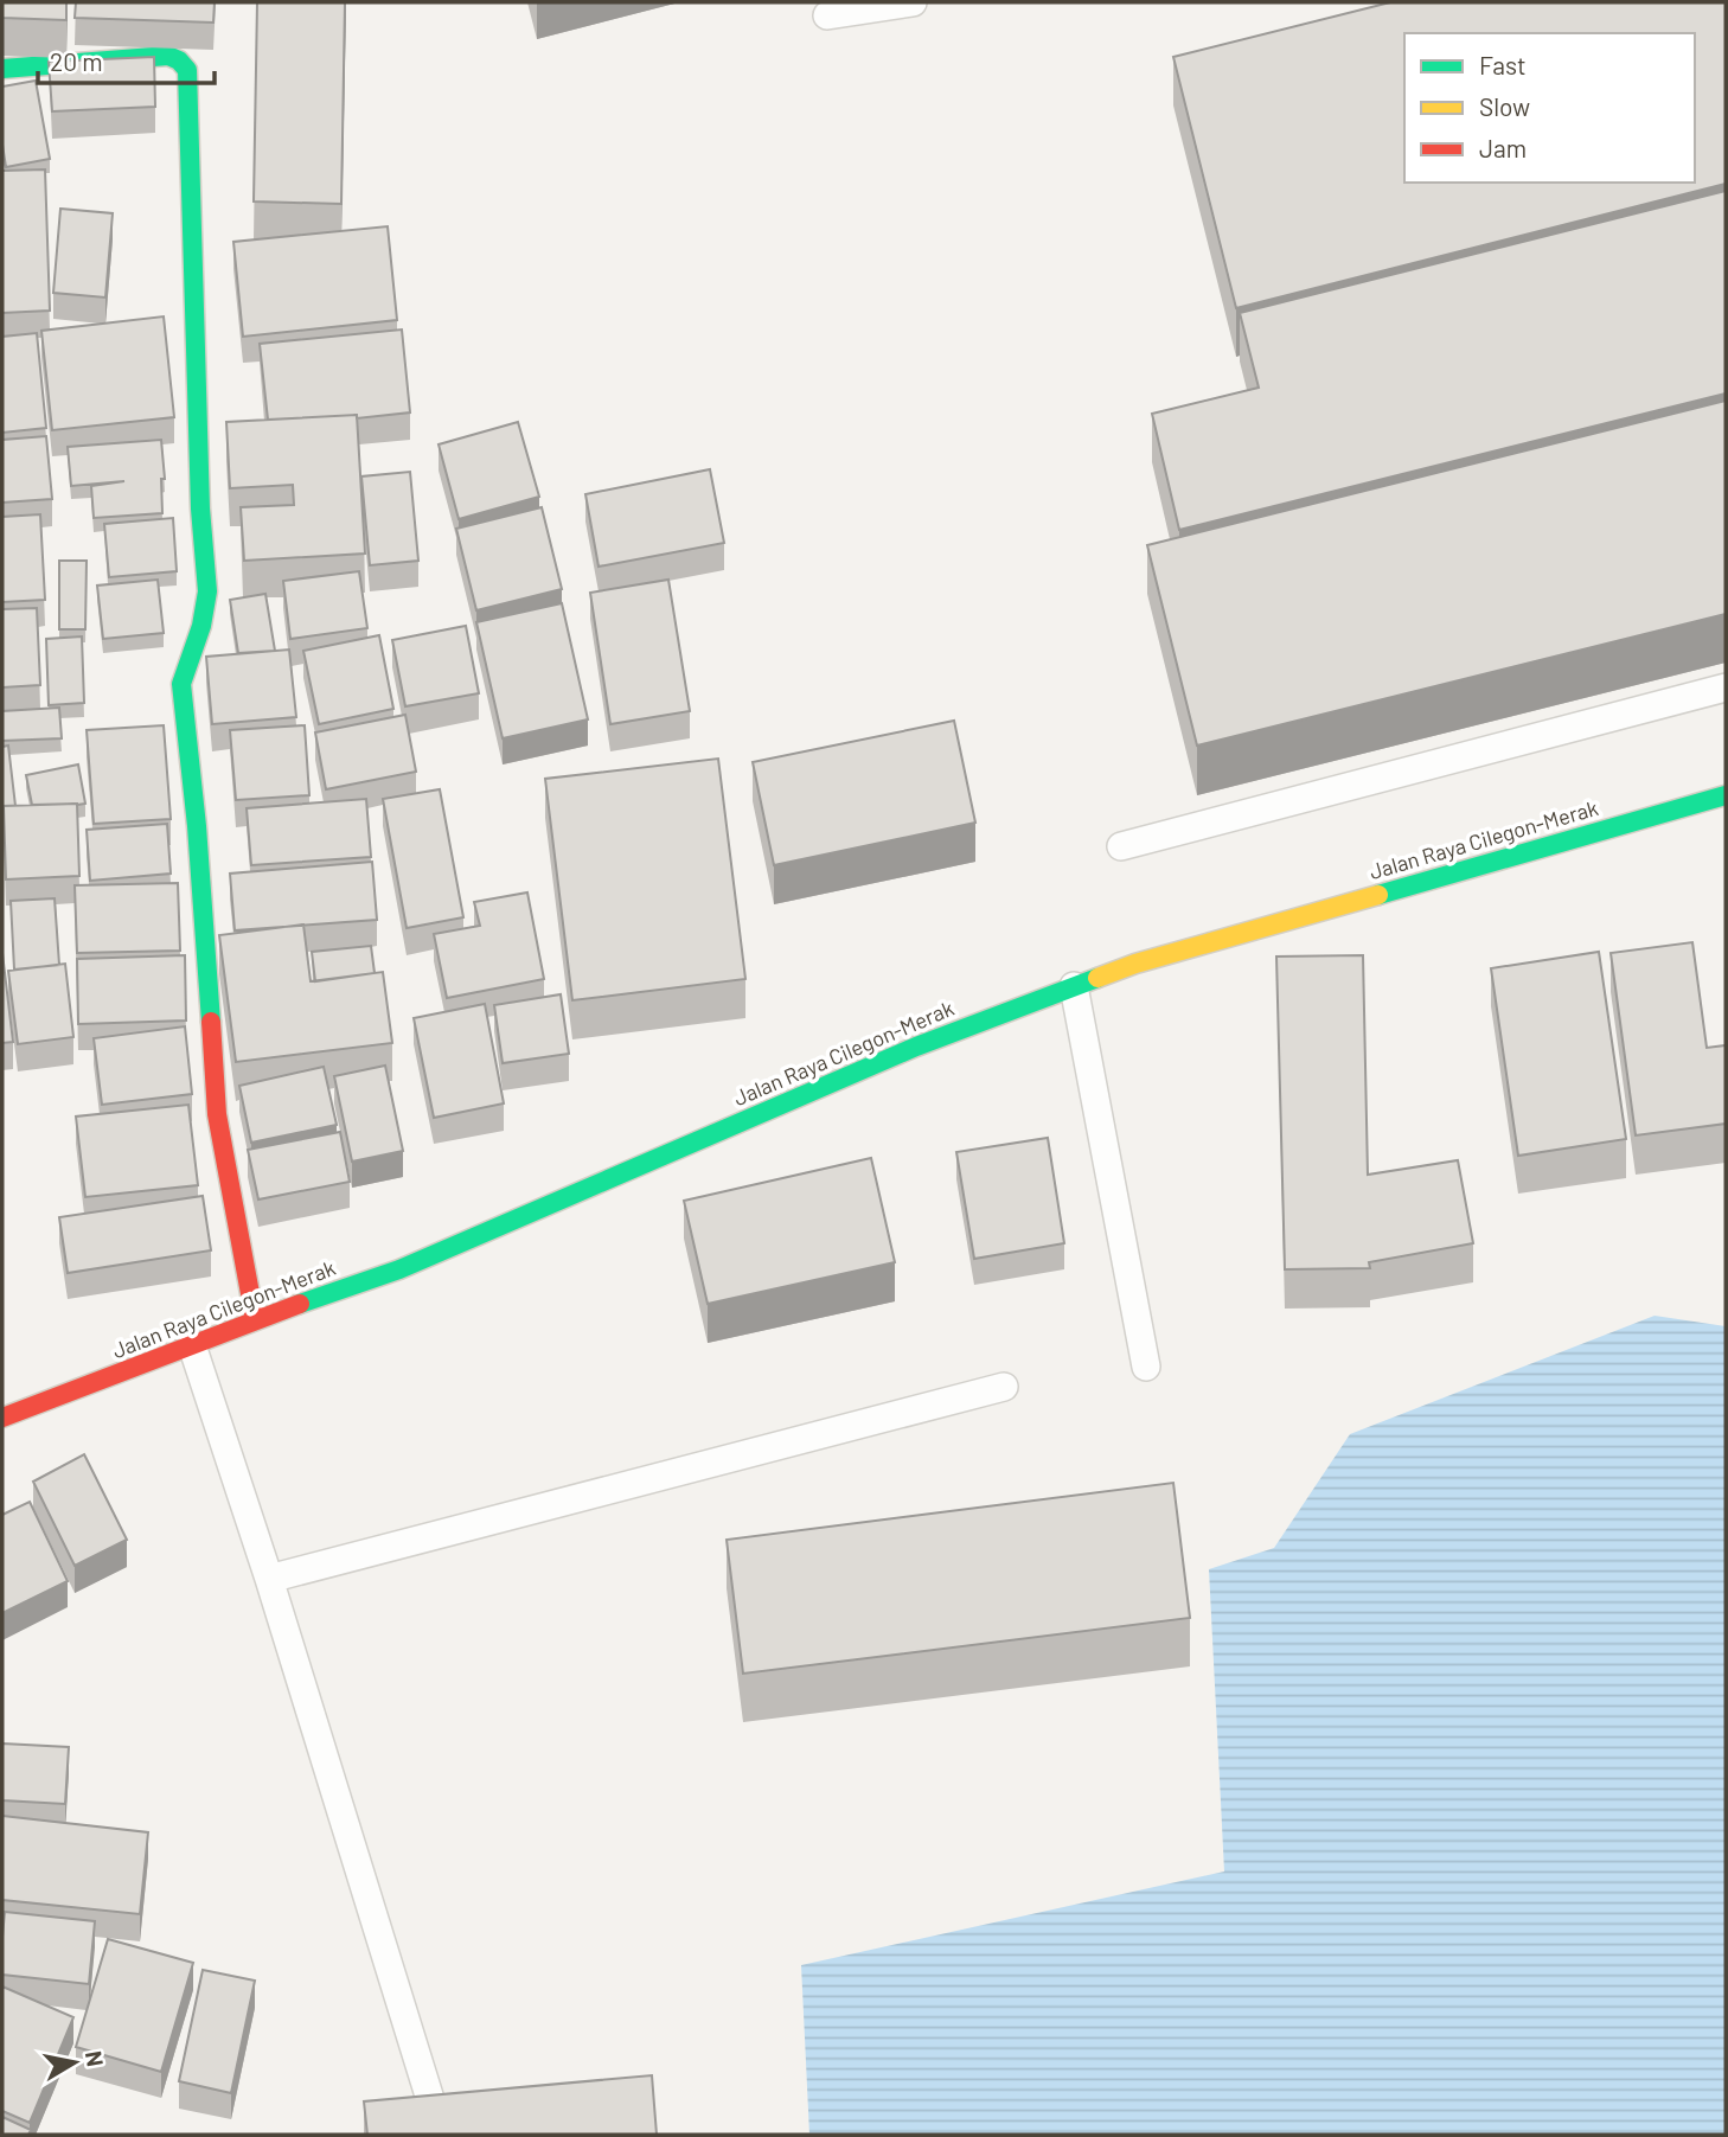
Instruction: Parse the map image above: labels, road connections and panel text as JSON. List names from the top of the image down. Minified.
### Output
{"streets":{"main road":["Jalan Raya Cilegon-Merak"]},"legend":["Fast","Slow","Jam"],"scale_bar":"20 m","north":"right"}
